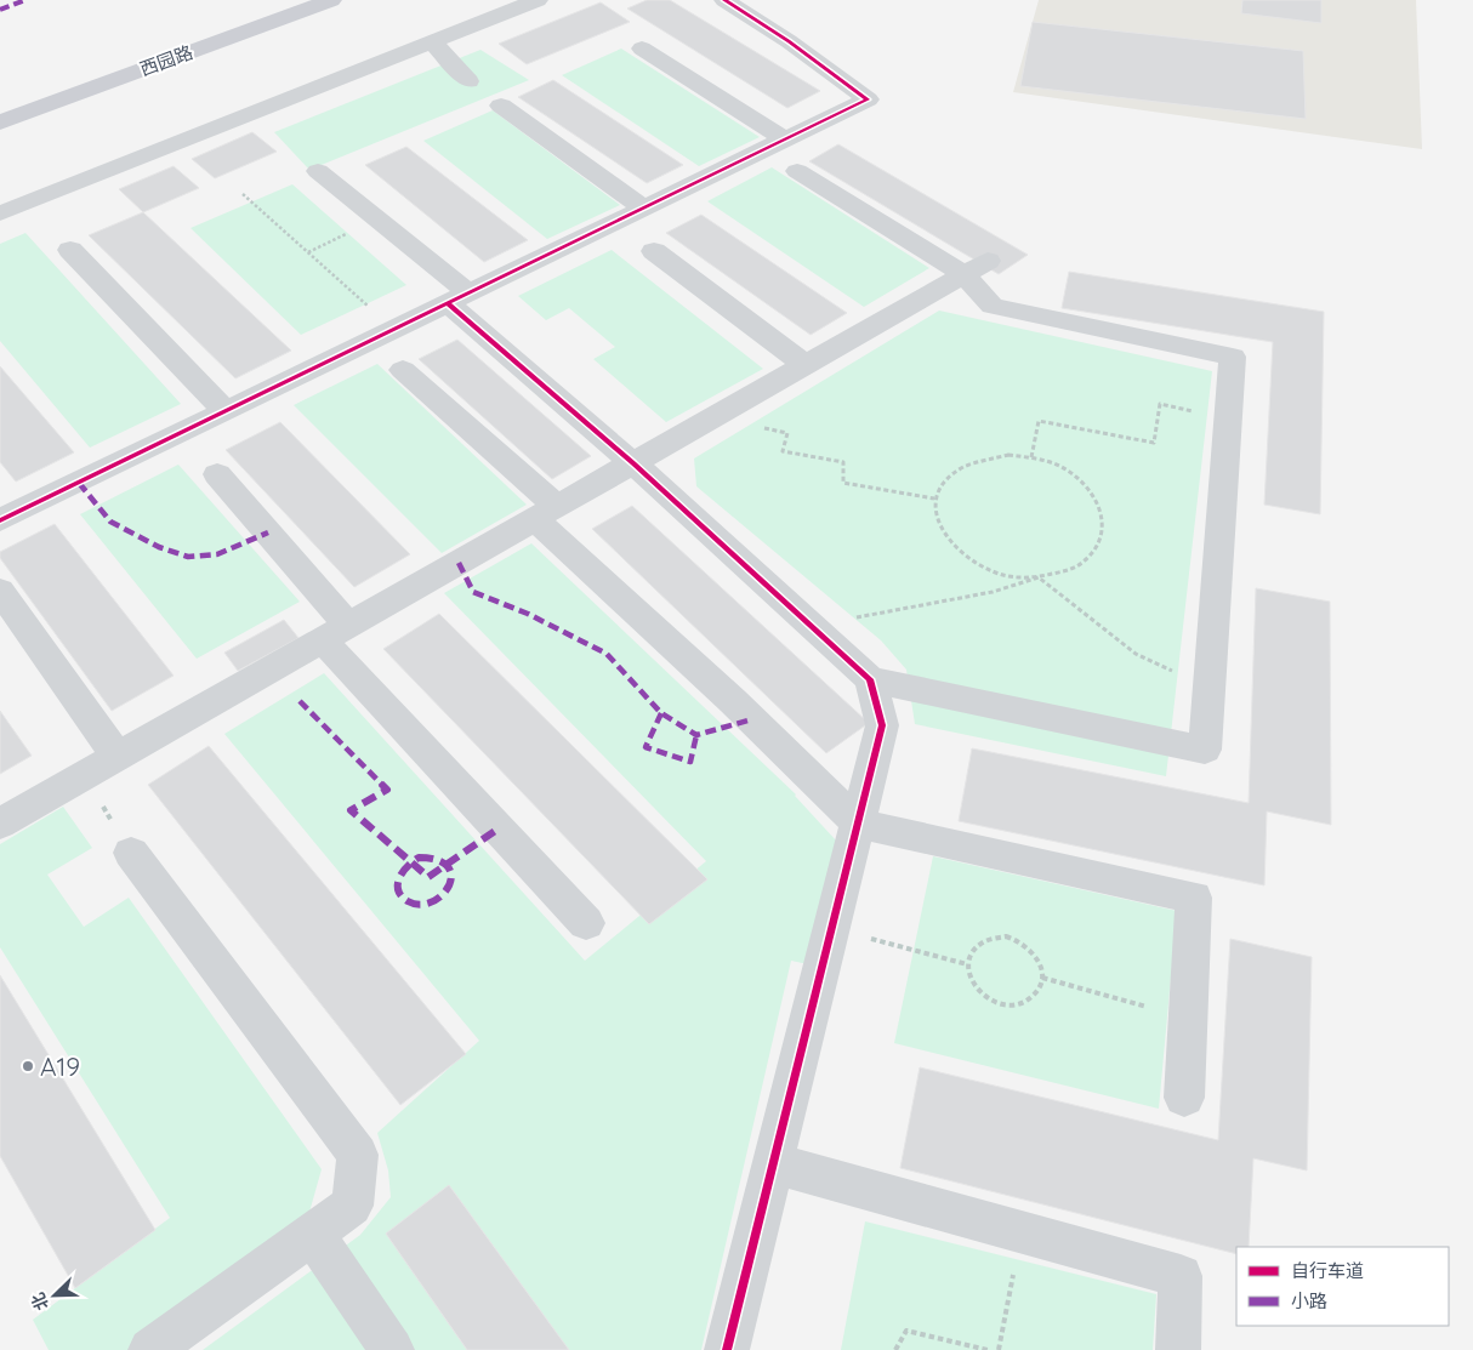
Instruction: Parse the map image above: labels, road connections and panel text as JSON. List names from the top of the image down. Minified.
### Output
{"streets":{"main road":["西园路"]},"places":["A19"],"legend":["自行车道","小路"],"north":"bottom left"}
